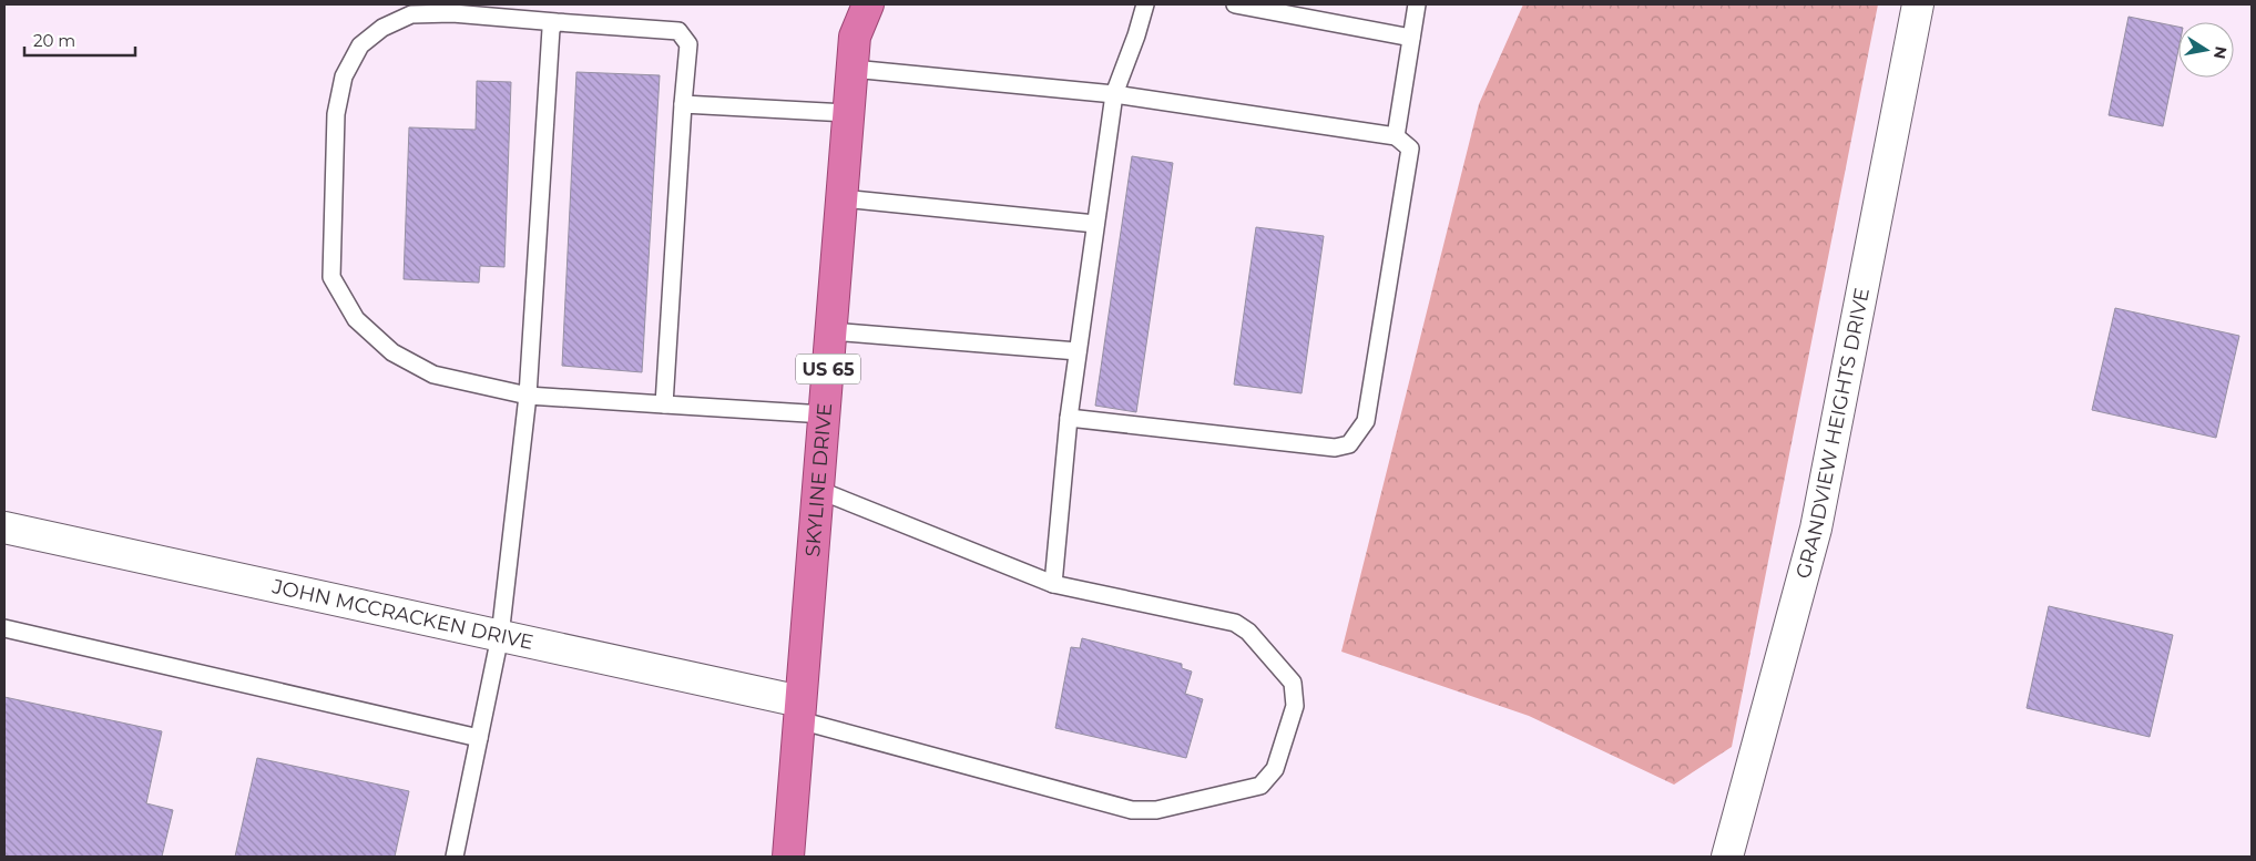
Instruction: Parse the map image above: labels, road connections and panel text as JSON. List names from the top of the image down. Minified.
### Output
{"streets":{"highway":["US 65","SKYLINE DRIVE"],"street":["GRANDVIEW HEIGHTS DRIVE","JOHN MCCRACKEN DRIVE"]},"crossings":[["SKYLINE DRIVE","JOHN MCCRACKEN DRIVE"]],"scale_bar":"20 m","north":"right"}
